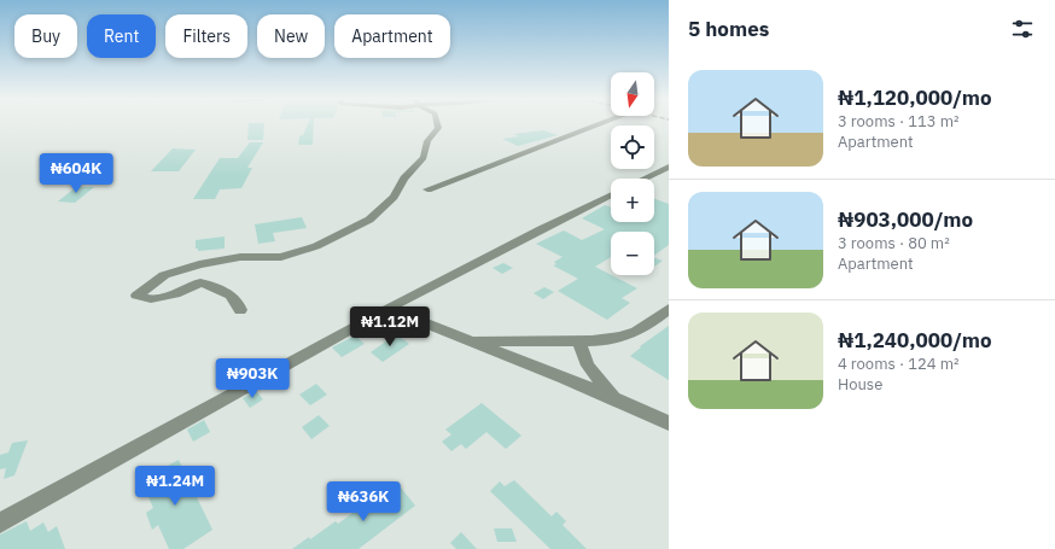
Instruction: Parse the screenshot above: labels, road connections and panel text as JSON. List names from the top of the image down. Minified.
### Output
{"north":"bottom","page":{"heading":"5 homes","chip":["Buy","Rent","Filters","New","Apartment"],"list":[{"name":"₦1,120,000/mo","note":"3 rooms · 113 m² · Apartment"},{"name":"₦903,000/mo","note":"3 rooms · 80 m² · Apartment"},{"name":"₦1,240,000/mo","note":"4 rooms · 124 m² · House"}],"map_buttons":["+","−"],"price":["₦604K","₦1.12M","₦903K","₦1.24M","₦636K"]}}
